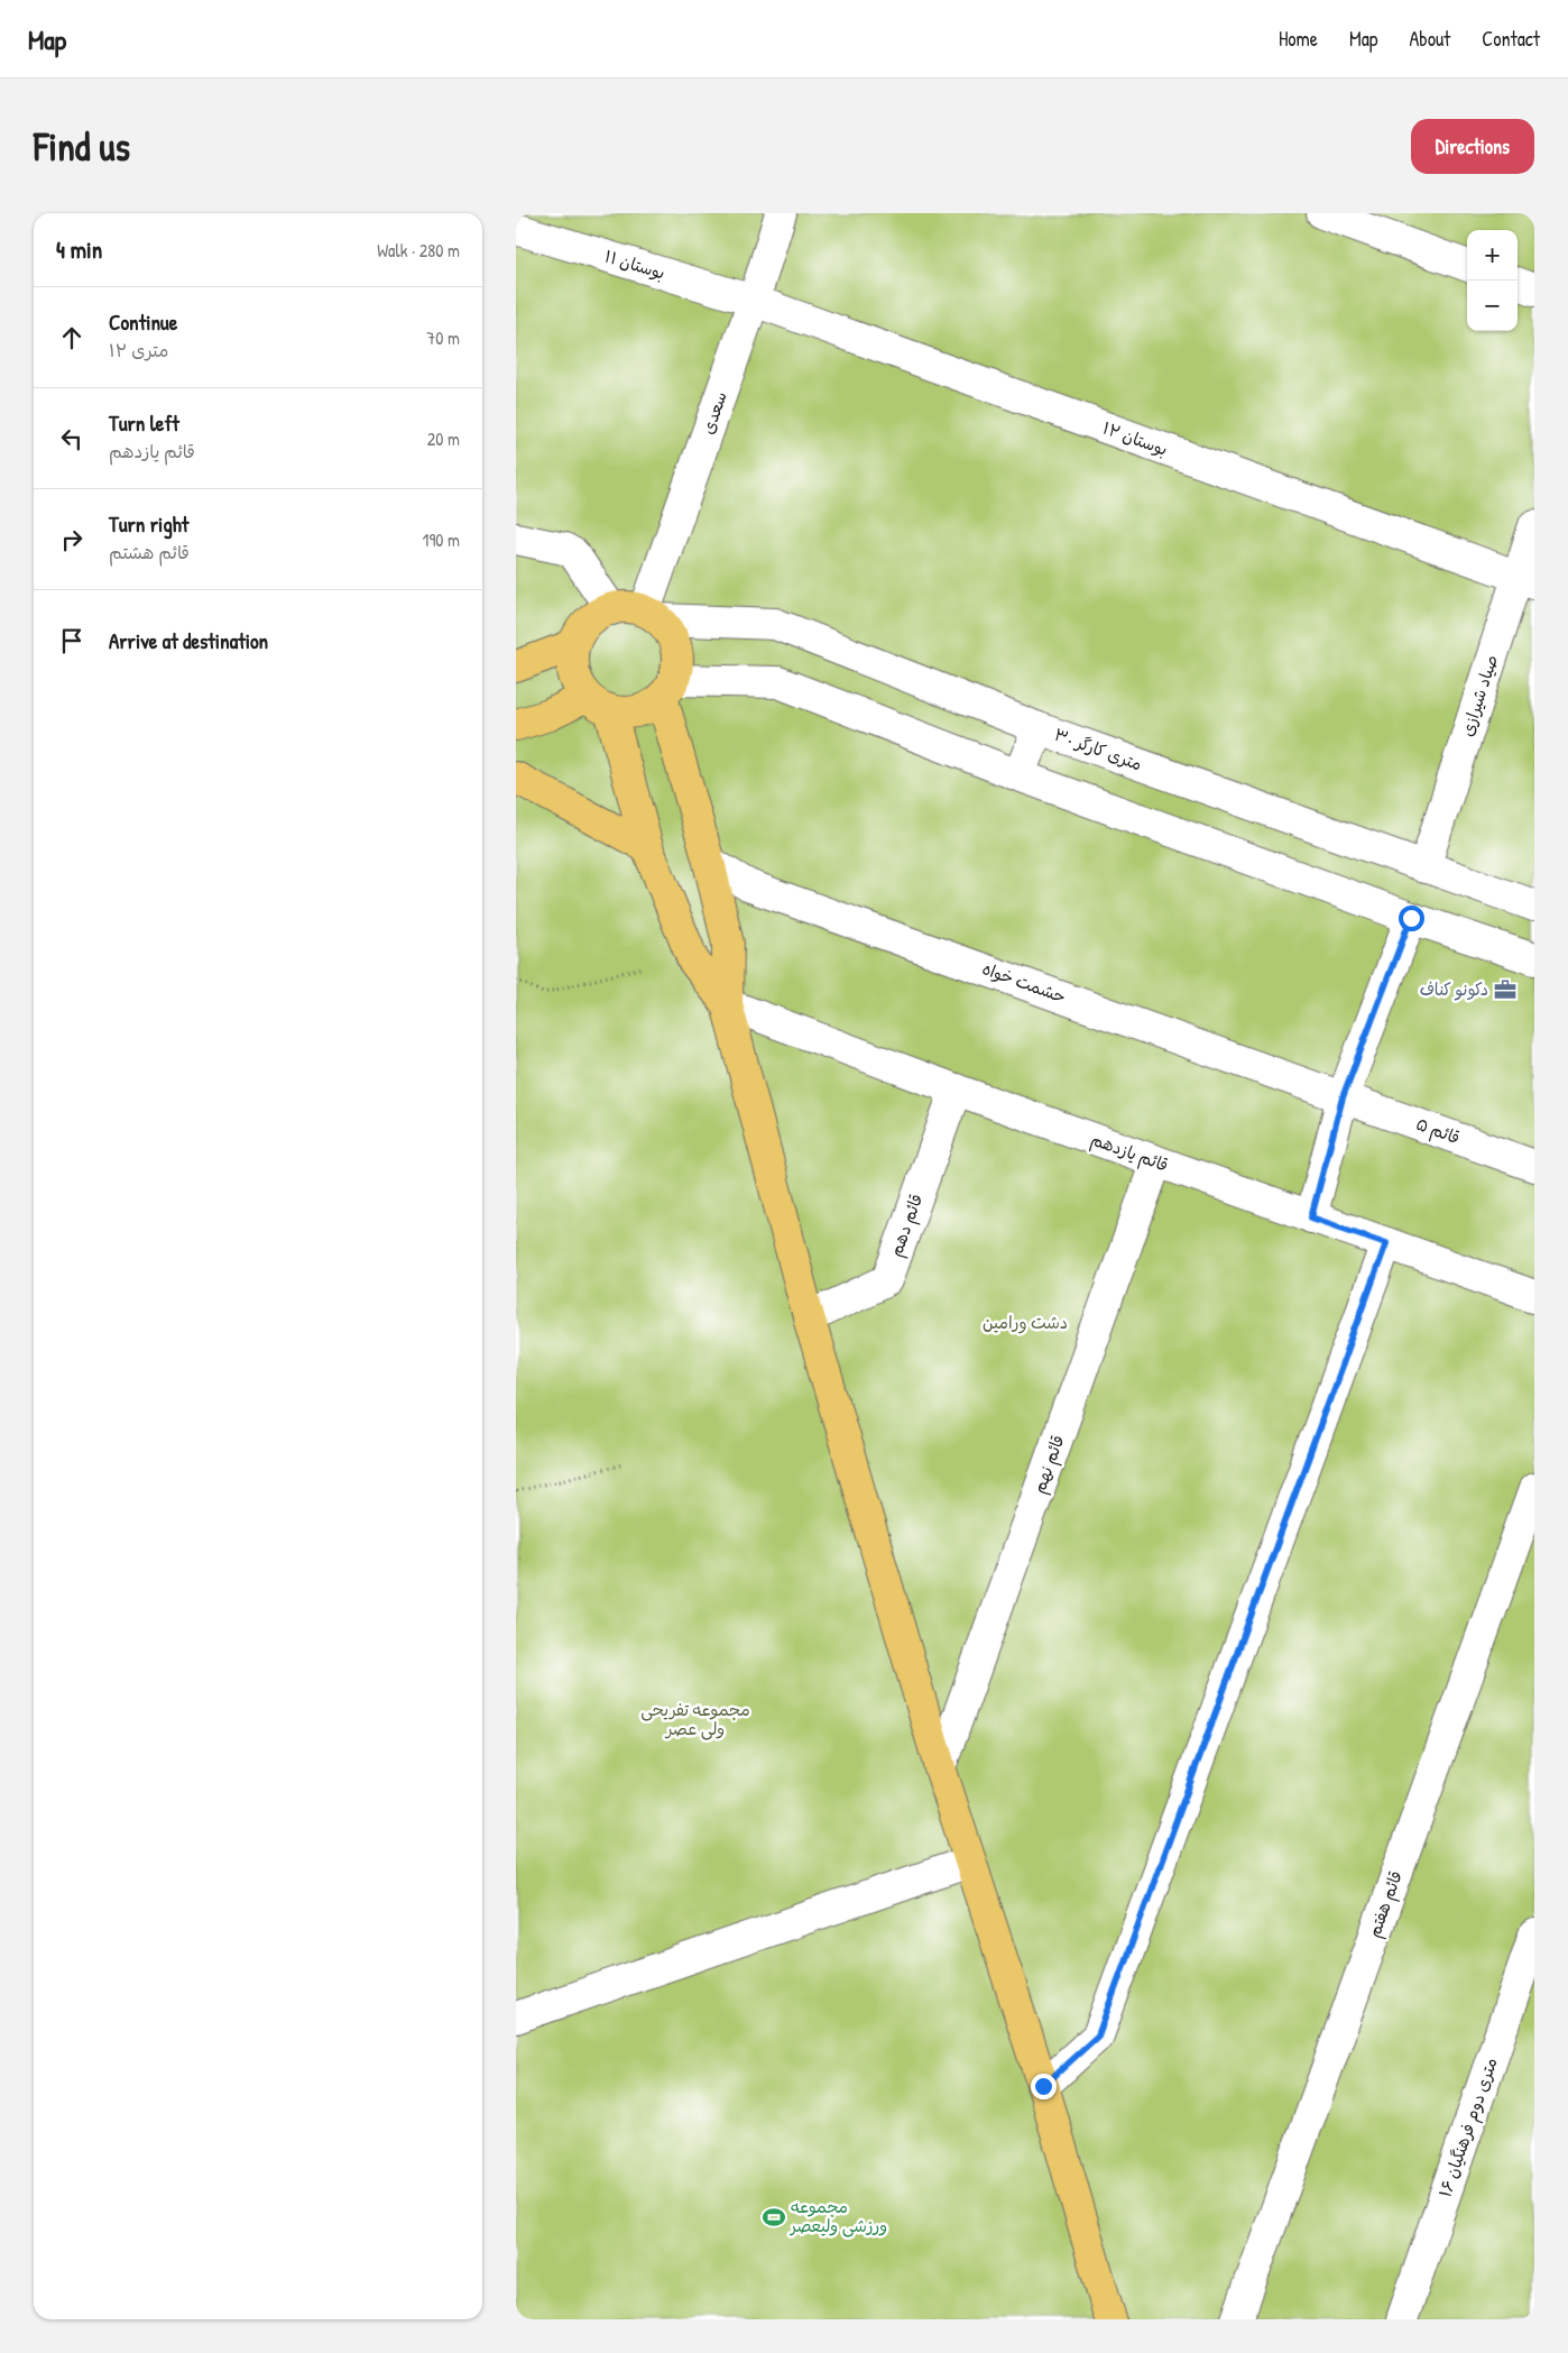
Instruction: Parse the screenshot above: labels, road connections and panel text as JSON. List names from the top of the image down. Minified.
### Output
{"streets":{"street":["بوستان ۱۱","سعدی","بوستان ۱۲","صیاد شیرازی","۳۰ متری کارگر","حشمت خواه","قائم ۵","قائم یازدهم","قائم دهم","قائم نهم","قائم هفتم","۱۶ متری دوم فرهنگیان"]},"crossings":[["بوستان ۱۱","سعدی"],["بوستان ۱۱","بوستان ۱۲"],["سعدی","بوستان ۱۲"],["سعدی","۳۰ متری کارگر"],["بوستان ۱۲","صیاد شیرازی"],["صیاد شیرازی","۳۰ متری کارگر"],["حشمت خواه","قائم ۵"],["قائم یازدهم","قائم دهم"],["قائم یازدهم","قائم نهم"]],"parks":["دشت ورامین","مجموعه تفریحی ولی عصر"],"places":{"office":["دکونو کناف"],"sports":["مجموعه ورزشی ولیعصر"]},"page":{"header":"Map","nav":["Home","Map","About","Contact"],"buttons":"Directions","title":"Find us","heading":["4 min","Walk · 280 m"],"map_buttons":["+","−"],"list":[["Continue","۱۲ متری","70 m"],["Turn left","قائم یازدهم","20 m"],["Turn right","قائم هشتم","190 m"],"Arrive at destination"]}}
